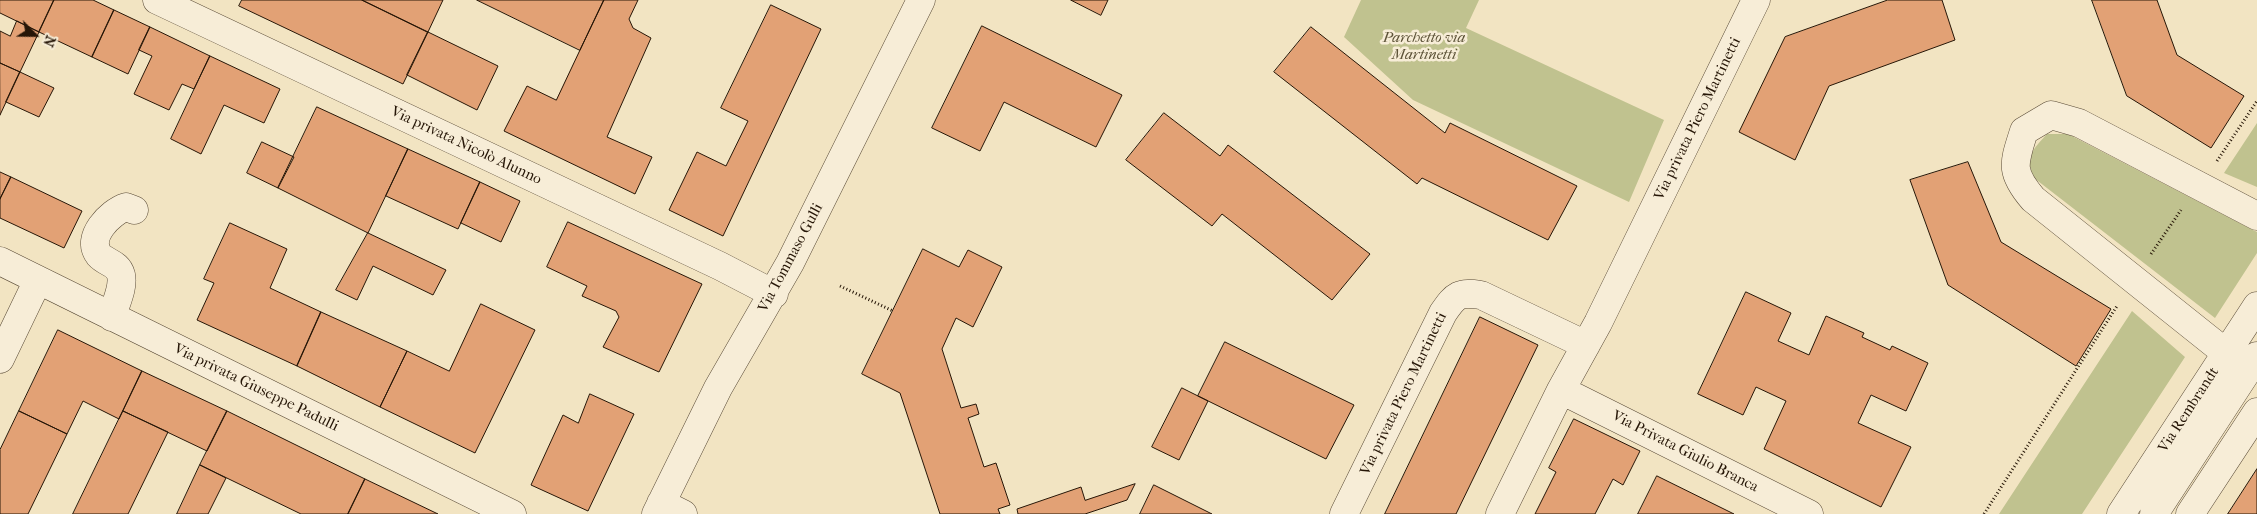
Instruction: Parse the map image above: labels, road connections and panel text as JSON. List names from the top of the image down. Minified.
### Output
{"streets":{"street":["Via privata Piero Martinetti","Via privata Nicolò Alunno","Via Tommaso Gulli","Via privata Giuseppe Padulli","Via Rembrandt","Via Privata Giulio Branca"]},"crossings":[["Via privata Piero Martinetti","Via Privata Giulio Branca"],["Via privata Nicolò Alunno","Via Tommaso Gulli"]],"parks":["Parchetto via Martinetti"],"north":"bottom right"}
